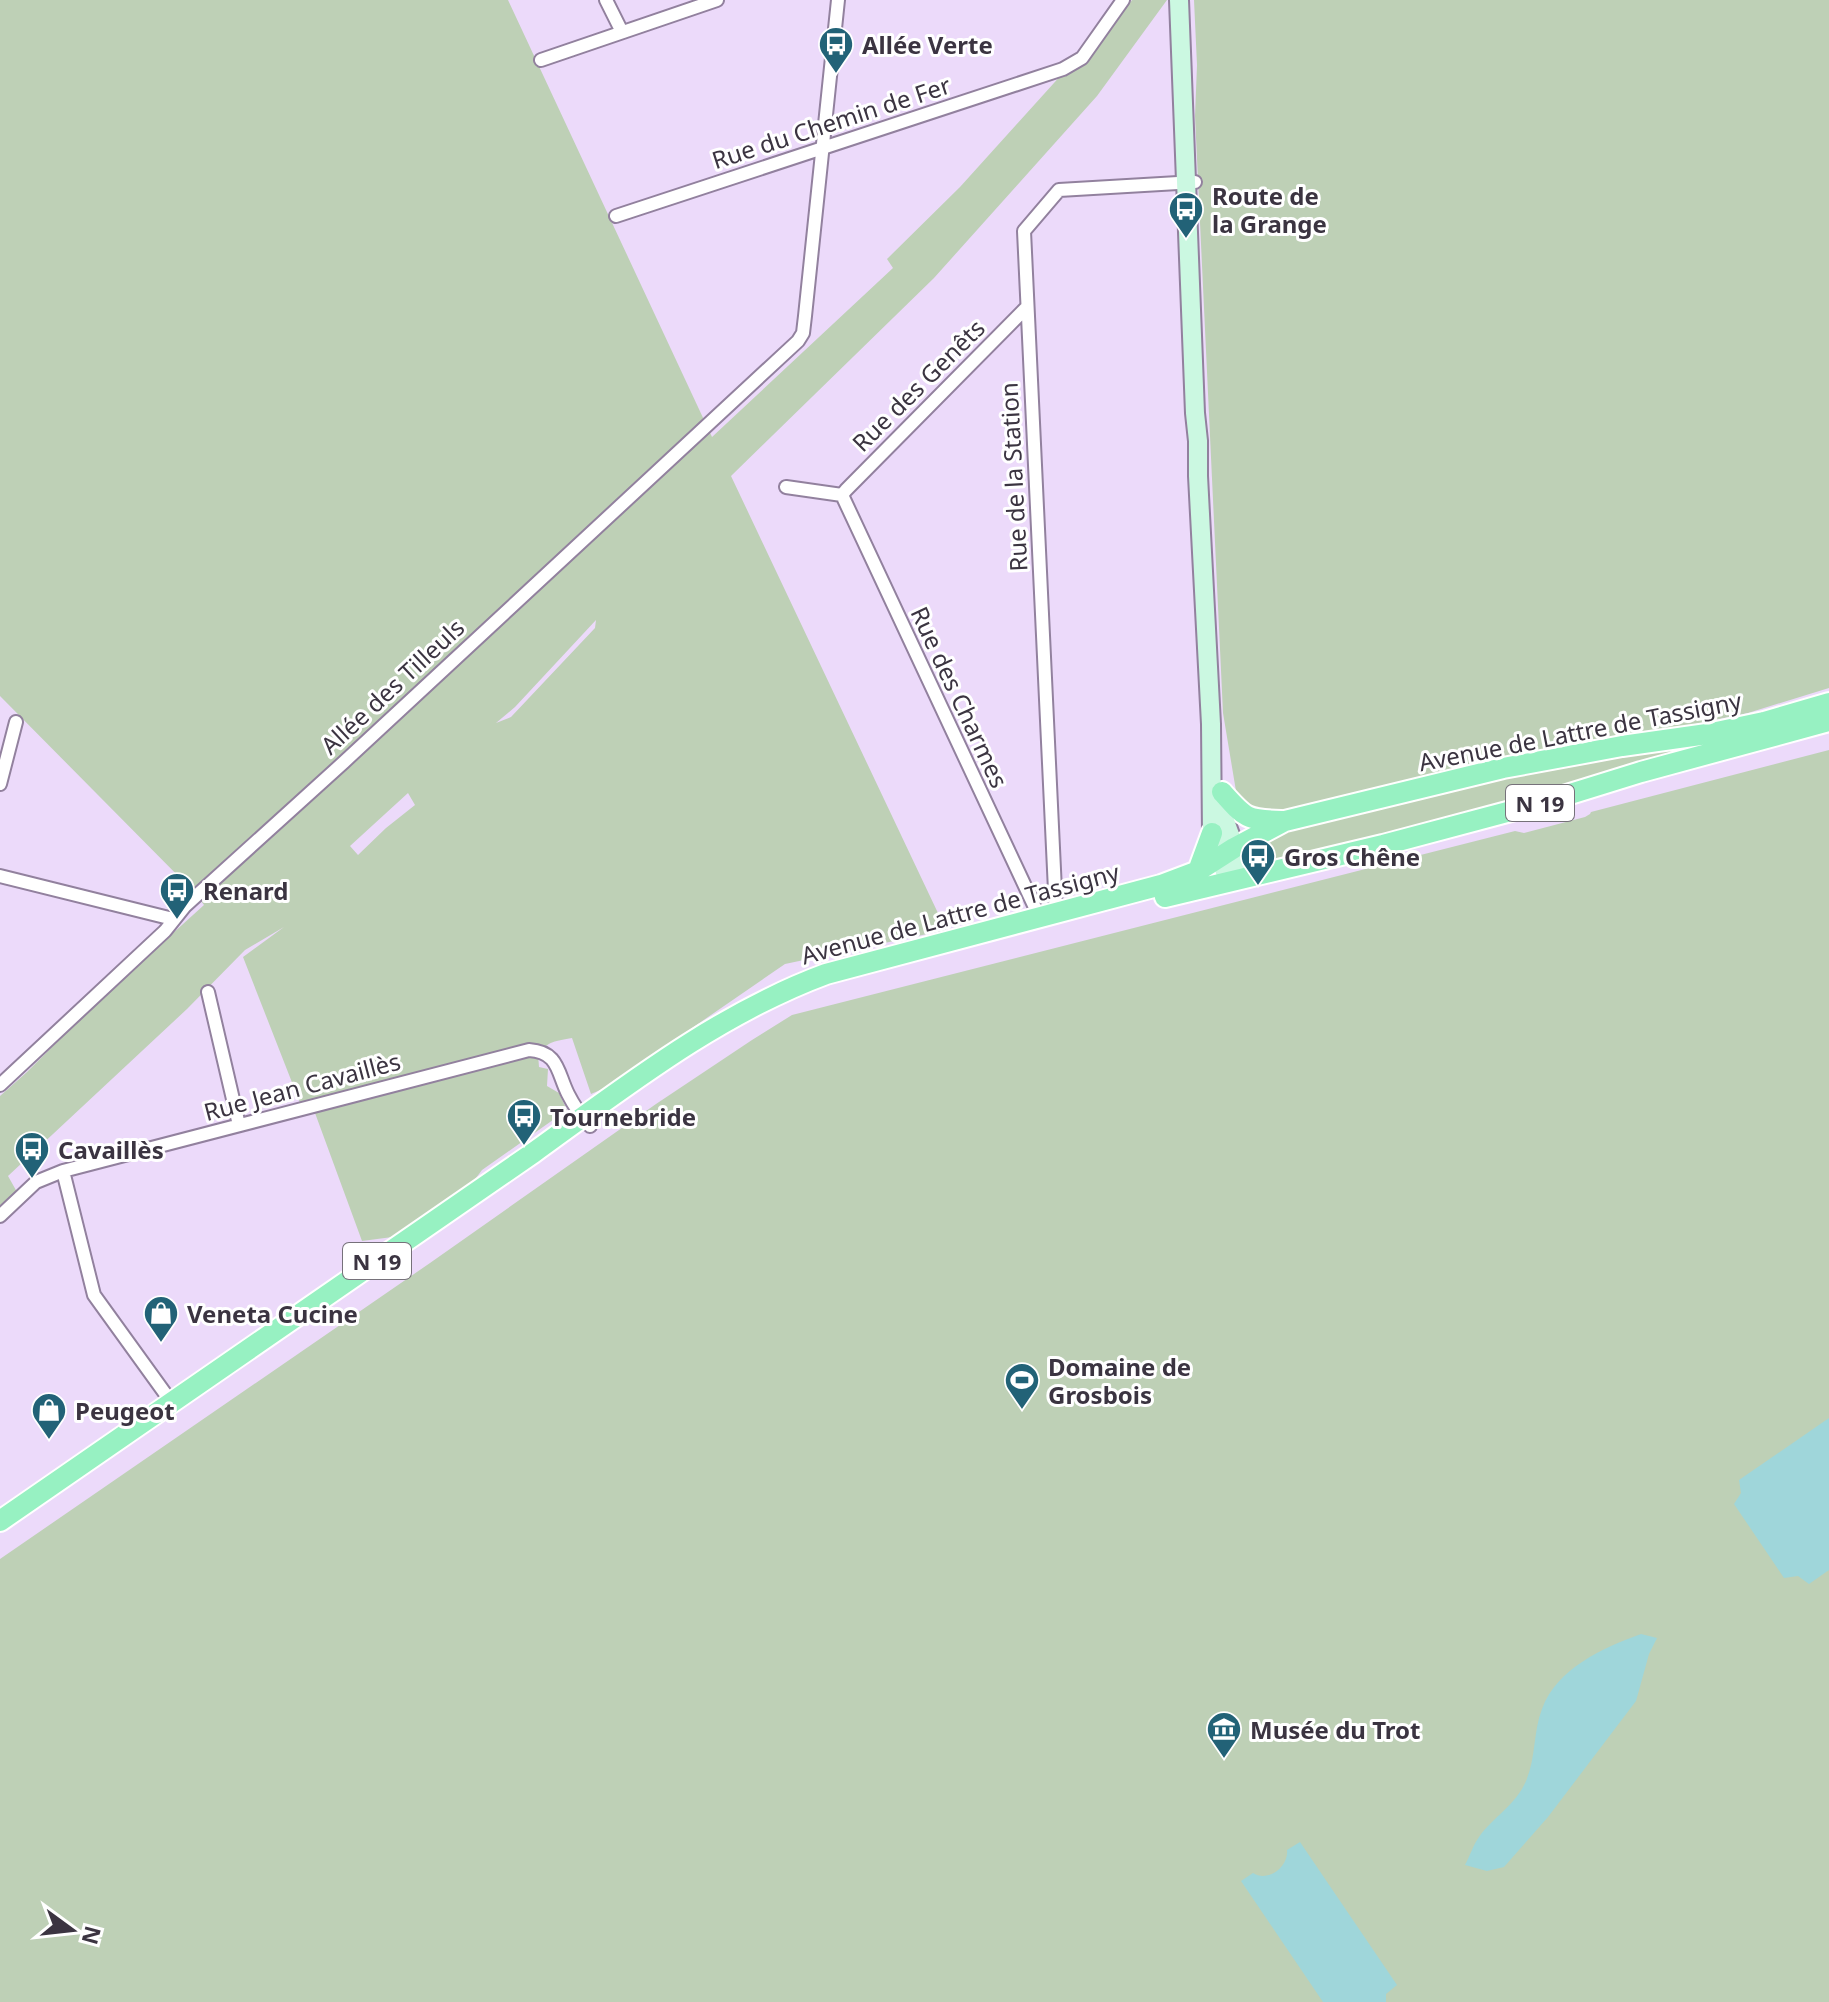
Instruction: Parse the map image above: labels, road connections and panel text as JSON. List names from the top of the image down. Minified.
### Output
{"streets":{"main road":["Avenue de Lattre de Tassigny","N 19"],"street":["Rue du Chemin de Fer","Rue des Genêts","Rue de la Station","Allée des Tilleuls","Rue des Charmes","Rue Jean Cavaillès"]},"crossings":[["Rue du Chemin de Fer","Allée des Tilleuls"],["Rue des Genêts","Rue de la Station"],["Rue des Genêts","Rue des Charmes"],["Rue de la Station","Rue des Charmes"],["Rue de la Station","Avenue de Lattre de Tassigny"],["Rue des Charmes","Avenue de Lattre de Tassigny"],["Avenue de Lattre de Tassigny","N 19"],["Avenue de Lattre de Tassigny","Rue Jean Cavaillès"],["N 19","Rue Jean Cavaillès"]],"places":{"bus stop":["Allée Verte","Route de la Grange","Gros Chêne","Renard","Tournebride","Cavaillès"],"shop":["Veneta Cucine","Peugeot"],"sports":["Domaine de Grosbois"],"museum":["Musée du Trot"]},"north":"right"}
